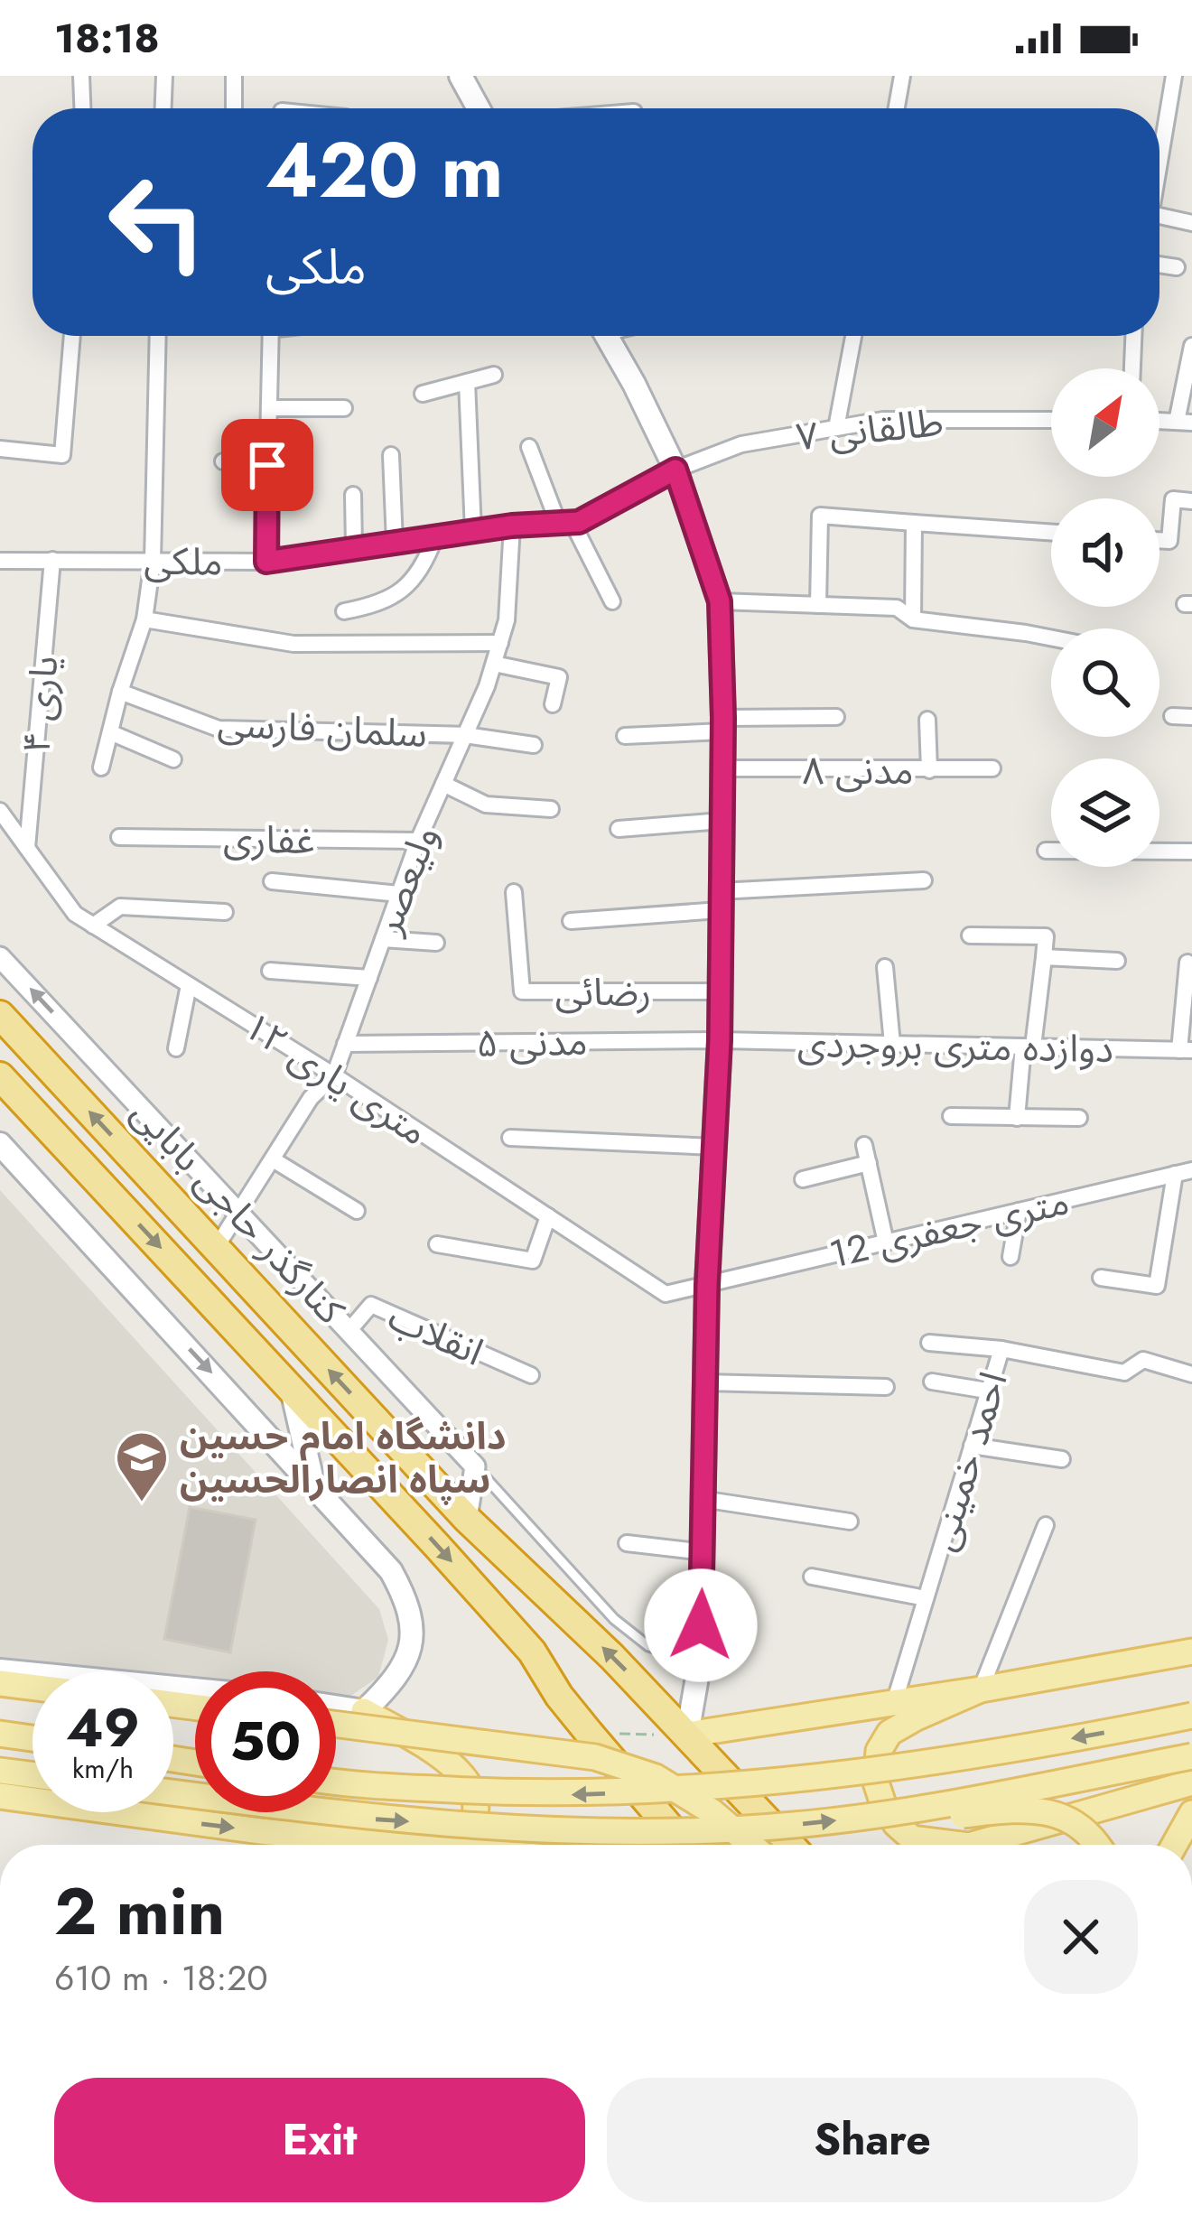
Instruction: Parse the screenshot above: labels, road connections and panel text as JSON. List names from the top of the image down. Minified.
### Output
{"streets":{"street":["طالقانی ۷","ملکی","یاری ۴","سلمان فارسی","مدنی ۸","غفاری","ولیعصر","رضائی","مدنی ۵","دوازده متری بروجردی","۱۲ متری یاری","کنارگذر حاجی بابایی","12 متری جعفری","انقلاب","احمد خمینی"]},"crossings":[["طالقانی ۷","ملکی"],["ملکی","یاری ۴"],["ملکی","ولیعصر"],["یاری ۴","۱۲ متری یاری"],["سلمان فارسی","ولیعصر"],["غفاری","ولیعصر"],["ولیعصر","مدنی ۵"],["ولیعصر","۱۲ متری یاری"],["ولیعصر","کنارگذر حاجی بابایی"],["مدنی ۵","دوازده متری بروجردی"],["۱۲ متری یاری","12 متری جعفری"],["کنارگذر حاجی بابایی","انقلاب"]],"one_way":["کنارگذر حاجی بابایی"],"places":{"school or university":["دانشگاه امام حسین سپاه انصارالحسین"]},"north":"top right","page":{"status":"18:18","turn":["420 m","ملکی"],"speed":"49 km/h","limit":"50","heading":["2 min","610 m · 18:20"],"buttons":["Exit","Share"]}}
